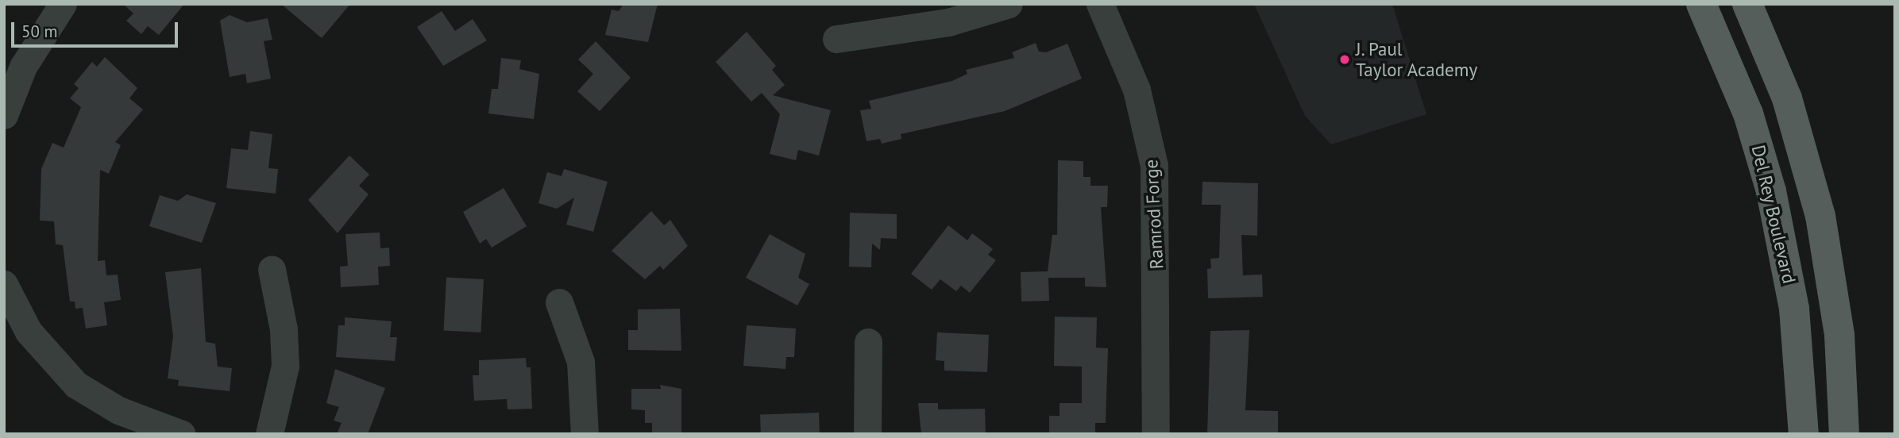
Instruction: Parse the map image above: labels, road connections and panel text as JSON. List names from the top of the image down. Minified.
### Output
{"streets":{"main road":["Del Rey Boulevard"],"street":["Ramrod Forge"]},"places":["J. Paul Taylor Academy"],"scale_bar":"50 m"}
